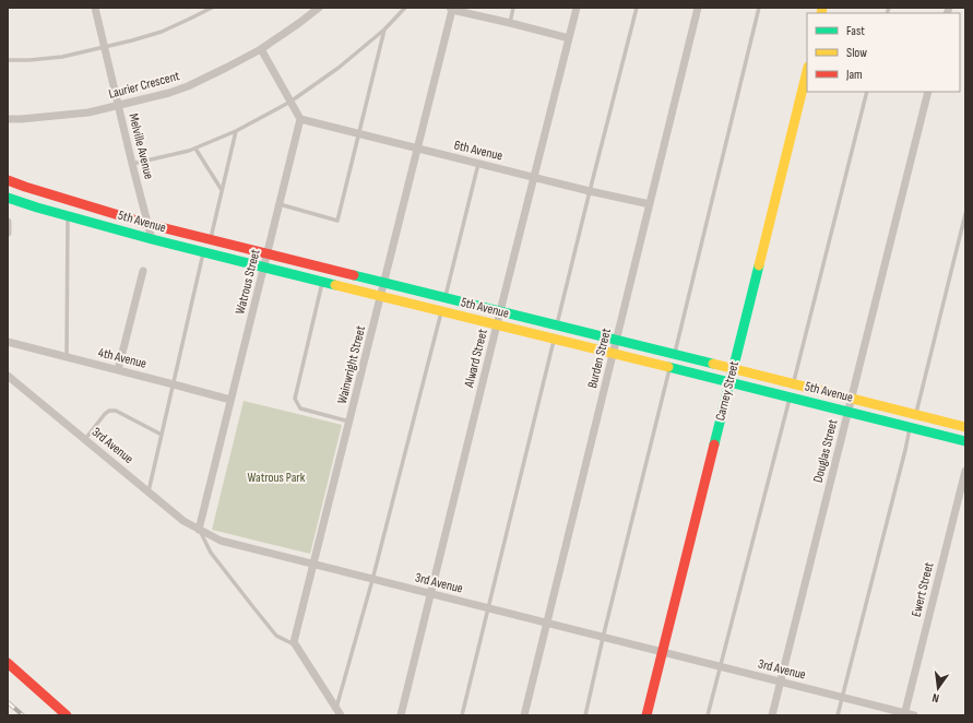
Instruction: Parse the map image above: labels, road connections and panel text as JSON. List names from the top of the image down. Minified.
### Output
{"streets":{"main road":["5th Avenue","Carney Street"],"street":["Laurier Crescent","Melville Avenue","6th Avenue","Watrous Street","4th Avenue","Alward Street","Burden Street","Wainwright Street","3rd Avenue","Douglas Street","Ewert Street"]},"crossings":[["Laurier Crescent","Melville Avenue"],["Melville Avenue","5th Avenue"],["6th Avenue","Watrous Street"],["6th Avenue","Alward Street"],["6th Avenue","Burden Street"],["6th Avenue","Wainwright Street"],["5th Avenue","Watrous Street"],["5th Avenue","Alward Street"],["5th Avenue","Burden Street"],["5th Avenue","Wainwright Street"],["5th Avenue","Carney Street"],["5th Avenue","Douglas Street"],["Watrous Street","4th Avenue"],["Watrous Street","3rd Avenue"],["Alward Street","3rd Avenue"],["Burden Street","3rd Avenue"],["Wainwright Street","3rd Avenue"],["Carney Street","3rd Avenue"],["3rd Avenue","Douglas Street"],["3rd Avenue","Ewert Street"]],"parks":["Watrous Park"],"legend":["Fast","Slow","Jam"],"north":"bottom"}
